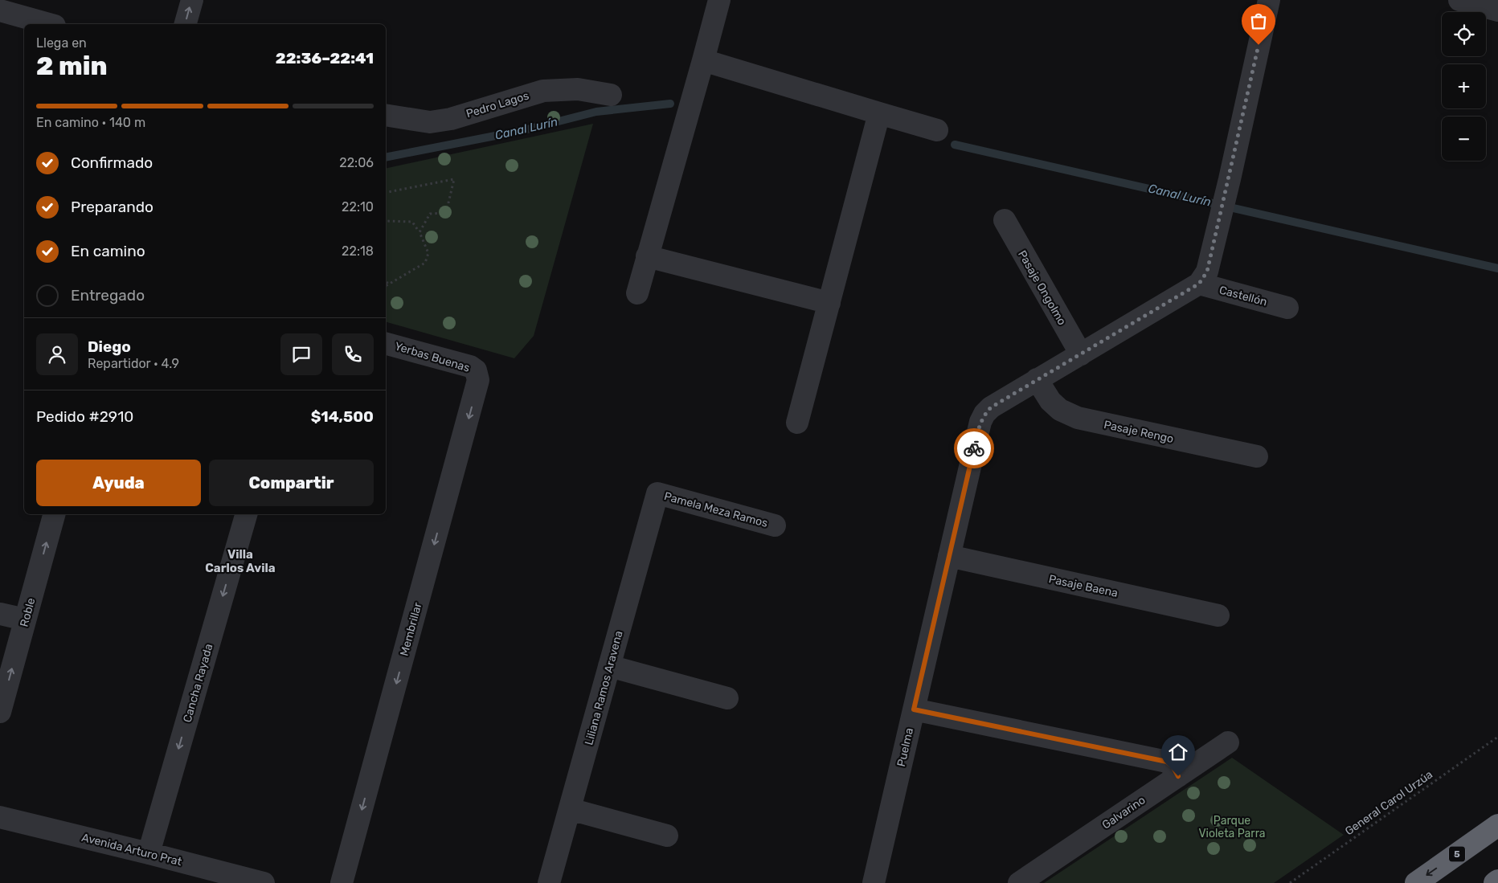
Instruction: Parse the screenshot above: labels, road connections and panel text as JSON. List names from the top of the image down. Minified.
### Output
{"streets":{"highway":["5"],"street":["Pedro Lagos","Pasaje Ongolmo","Castellón","Yerbas Buenas","Pasaje Rengo","Pamela Meza Ramos","Pasaje Baena","Roble","Membrillar","Cancha Rayada","Liliana Ramos Aravena","Puelma","Galvarino","Avenida Arturo Prat"],"path":["General Carol Urzúa"]},"crossings":[["Pasaje Ongolmo","Puelma"],["Castellón","Puelma"],["Yerbas Buenas","Membrillar"],["Pasaje Rengo","Puelma"],["Pamela Meza Ramos","Liliana Ramos Aravena"],["Pasaje Baena","Puelma"],["Cancha Rayada","Avenida Arturo Prat"]],"one_way":["Roble","Membrillar","Cancha Rayada"],"districts":["Villa Carlos Avila"],"water":["Canal Lurín"],"parks":["Parque Violeta Parra"],"page":{"map_buttons":["+","−"],"heading":["2 min","Llega en","22:36–22:41"],"panel":["Diego","Repartidor · 4.9","Pedido #2910","$14,500"],"bar":"En camino · 140 m","list":[["Confirmado","22:06"],["Preparando","22:10"],["En camino","22:18"],"Entregado"],"buttons":["Ayuda","Compartir"]}}
